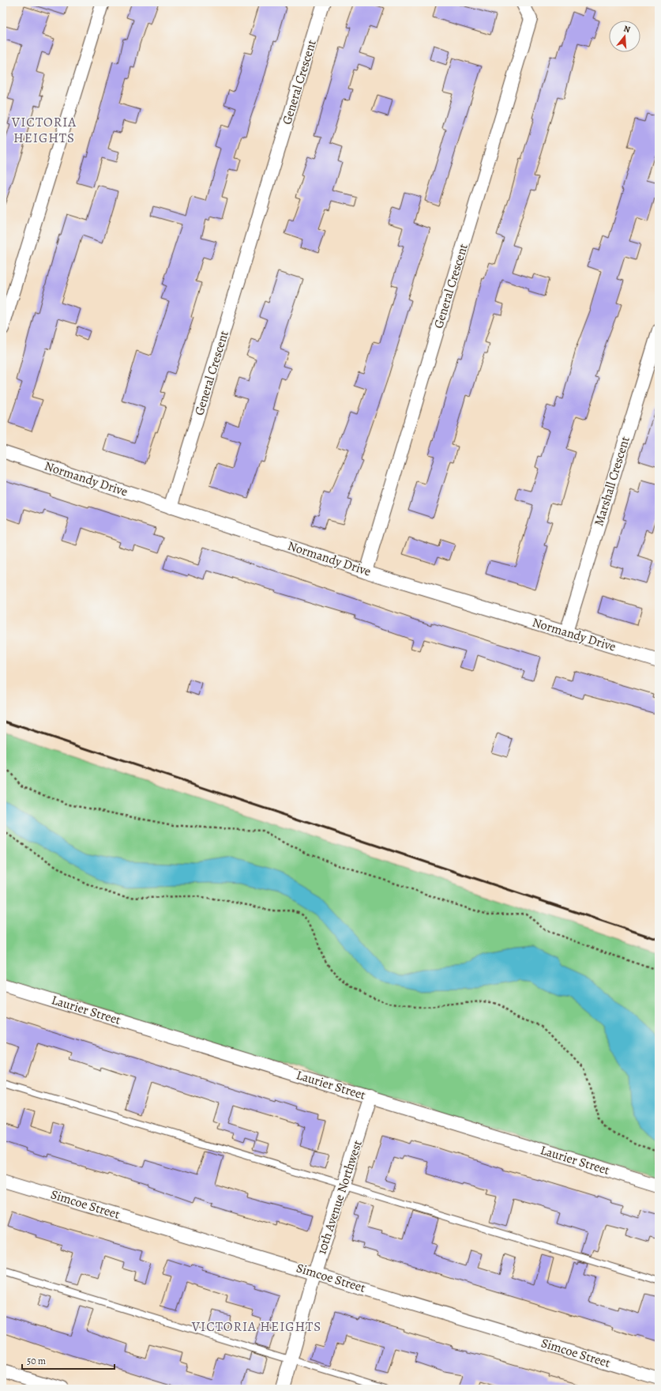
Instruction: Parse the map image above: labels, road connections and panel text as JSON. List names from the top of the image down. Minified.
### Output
{"streets":{"street":["General Crescent","Normandy Drive","Marshall Crescent","Laurier Street","10th Avenue Northwest","Simcoe Street"]},"crossings":[["General Crescent","Normandy Drive"],["Normandy Drive","Marshall Crescent"],["Laurier Street","10th Avenue Northwest"],["10th Avenue Northwest","Simcoe Street"]],"districts":["VICTORIA HEIGHTS","VICTORIA HEIGHTS"],"scale_bar":"50 m","north":"top"}
